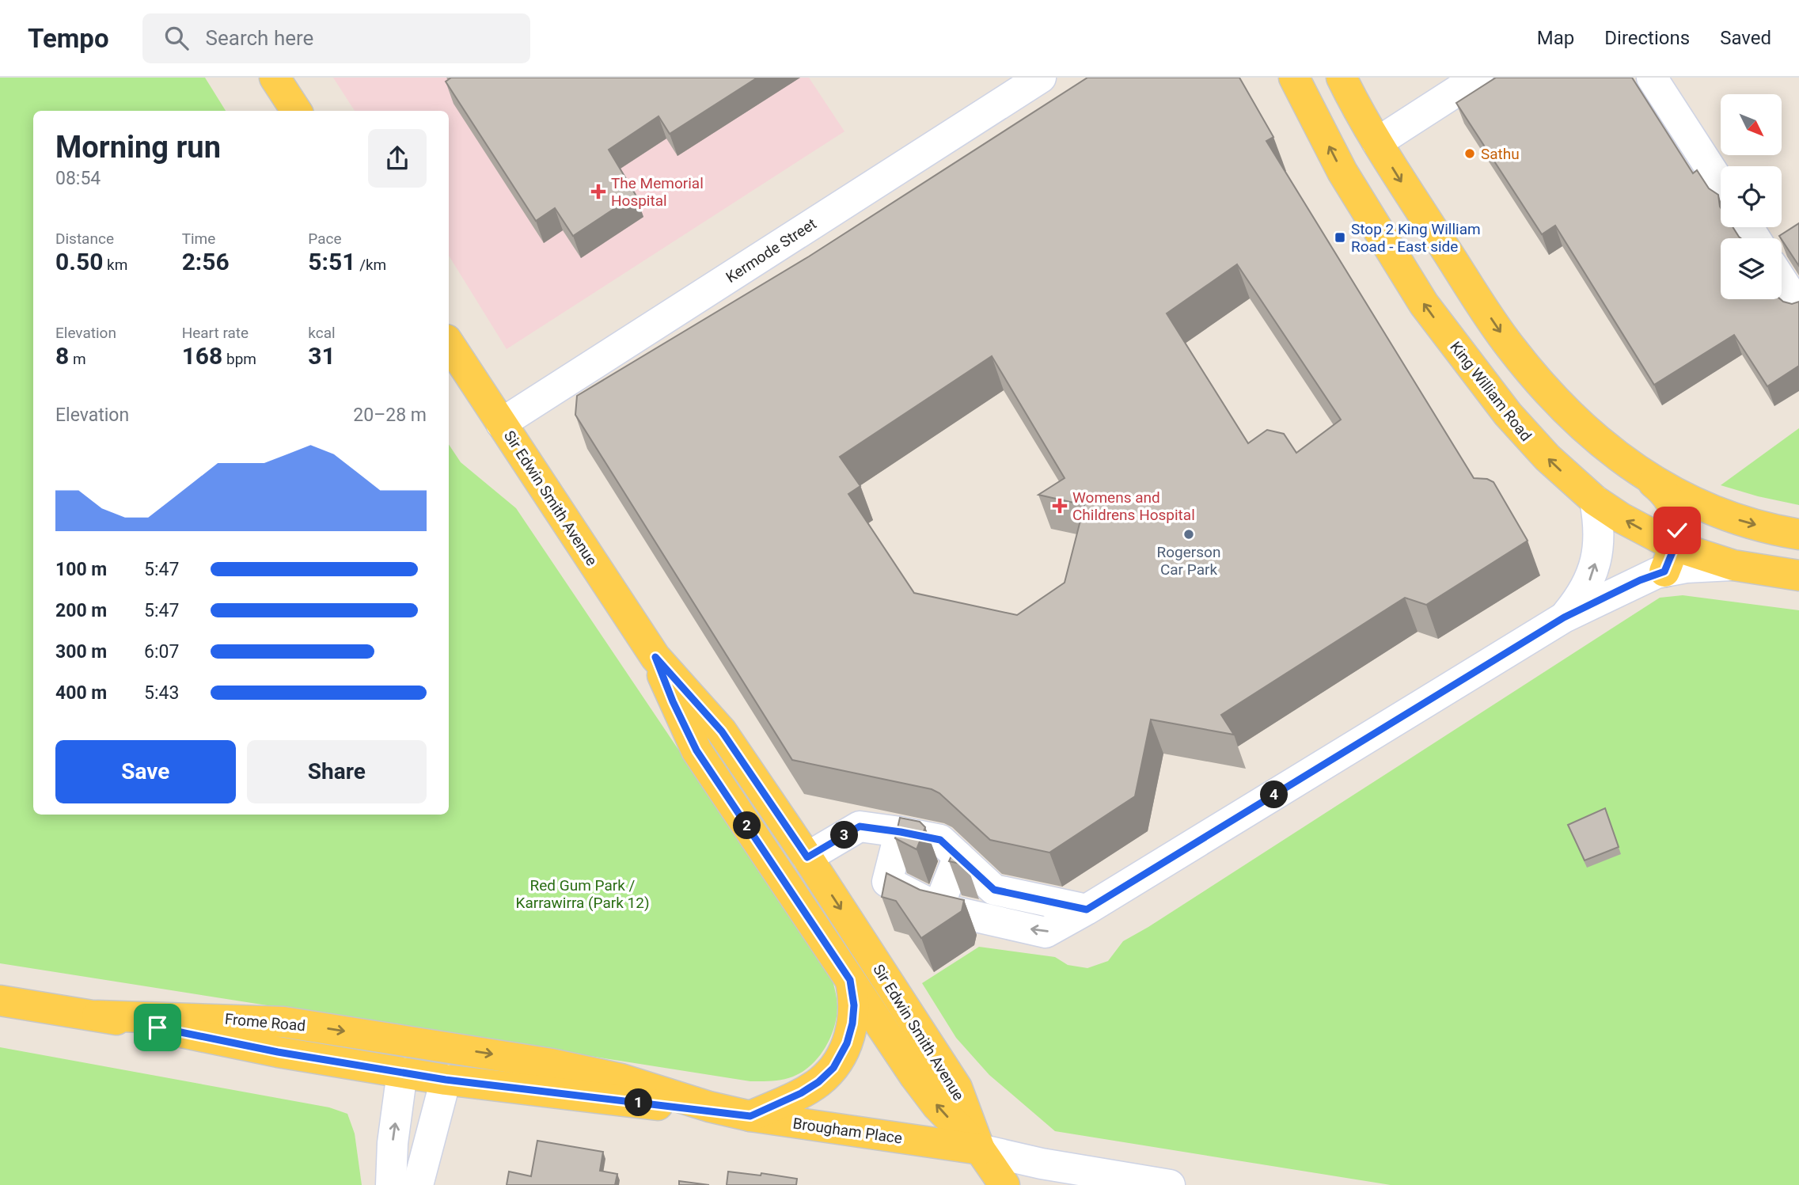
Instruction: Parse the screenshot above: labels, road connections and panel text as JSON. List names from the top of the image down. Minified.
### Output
{"streets":{"main road":["King William Road","Sir Edwin Smith Avenue","Frome Road","Brougham Place"],"street":["Kermode Street"]},"crossings":[["Kermode Street","Sir Edwin Smith Avenue"],["Sir Edwin Smith Avenue","Brougham Place"],["Frome Road","Brougham Place"]],"one_way":["Brougham Place"],"parks":["Red Gum Park / Karrawirra (Park 12)"],"places":{"other":["Sathu","Rogerson Car Park"],"health":["The Memorial Hospital","Womens and Childrens Hospital"],"transit":["Stop 2 King William Road - East side"]},"north":"bottom right","page":{"header":"Tempo","search":"Search here","nav":["Map","Directions","Saved"],"heading":["Morning run","08:54"],"stats":[["Distance","0.50 km"],["Time","2:56"],["Pace","5:51 /km"],["Elevation","8 m"],["Heart rate","168 bpm"],["kcal","31"]],"chart":["Elevation","20–28 m"],"list":[{"name":"100 m","note":"5:47"},{"name":"200 m","note":"5:47"},{"name":"300 m","note":"6:07"},{"name":"400 m","note":"5:43"}],"buttons":["Save","Share"],"pins":["4","2","3","1"]}}
